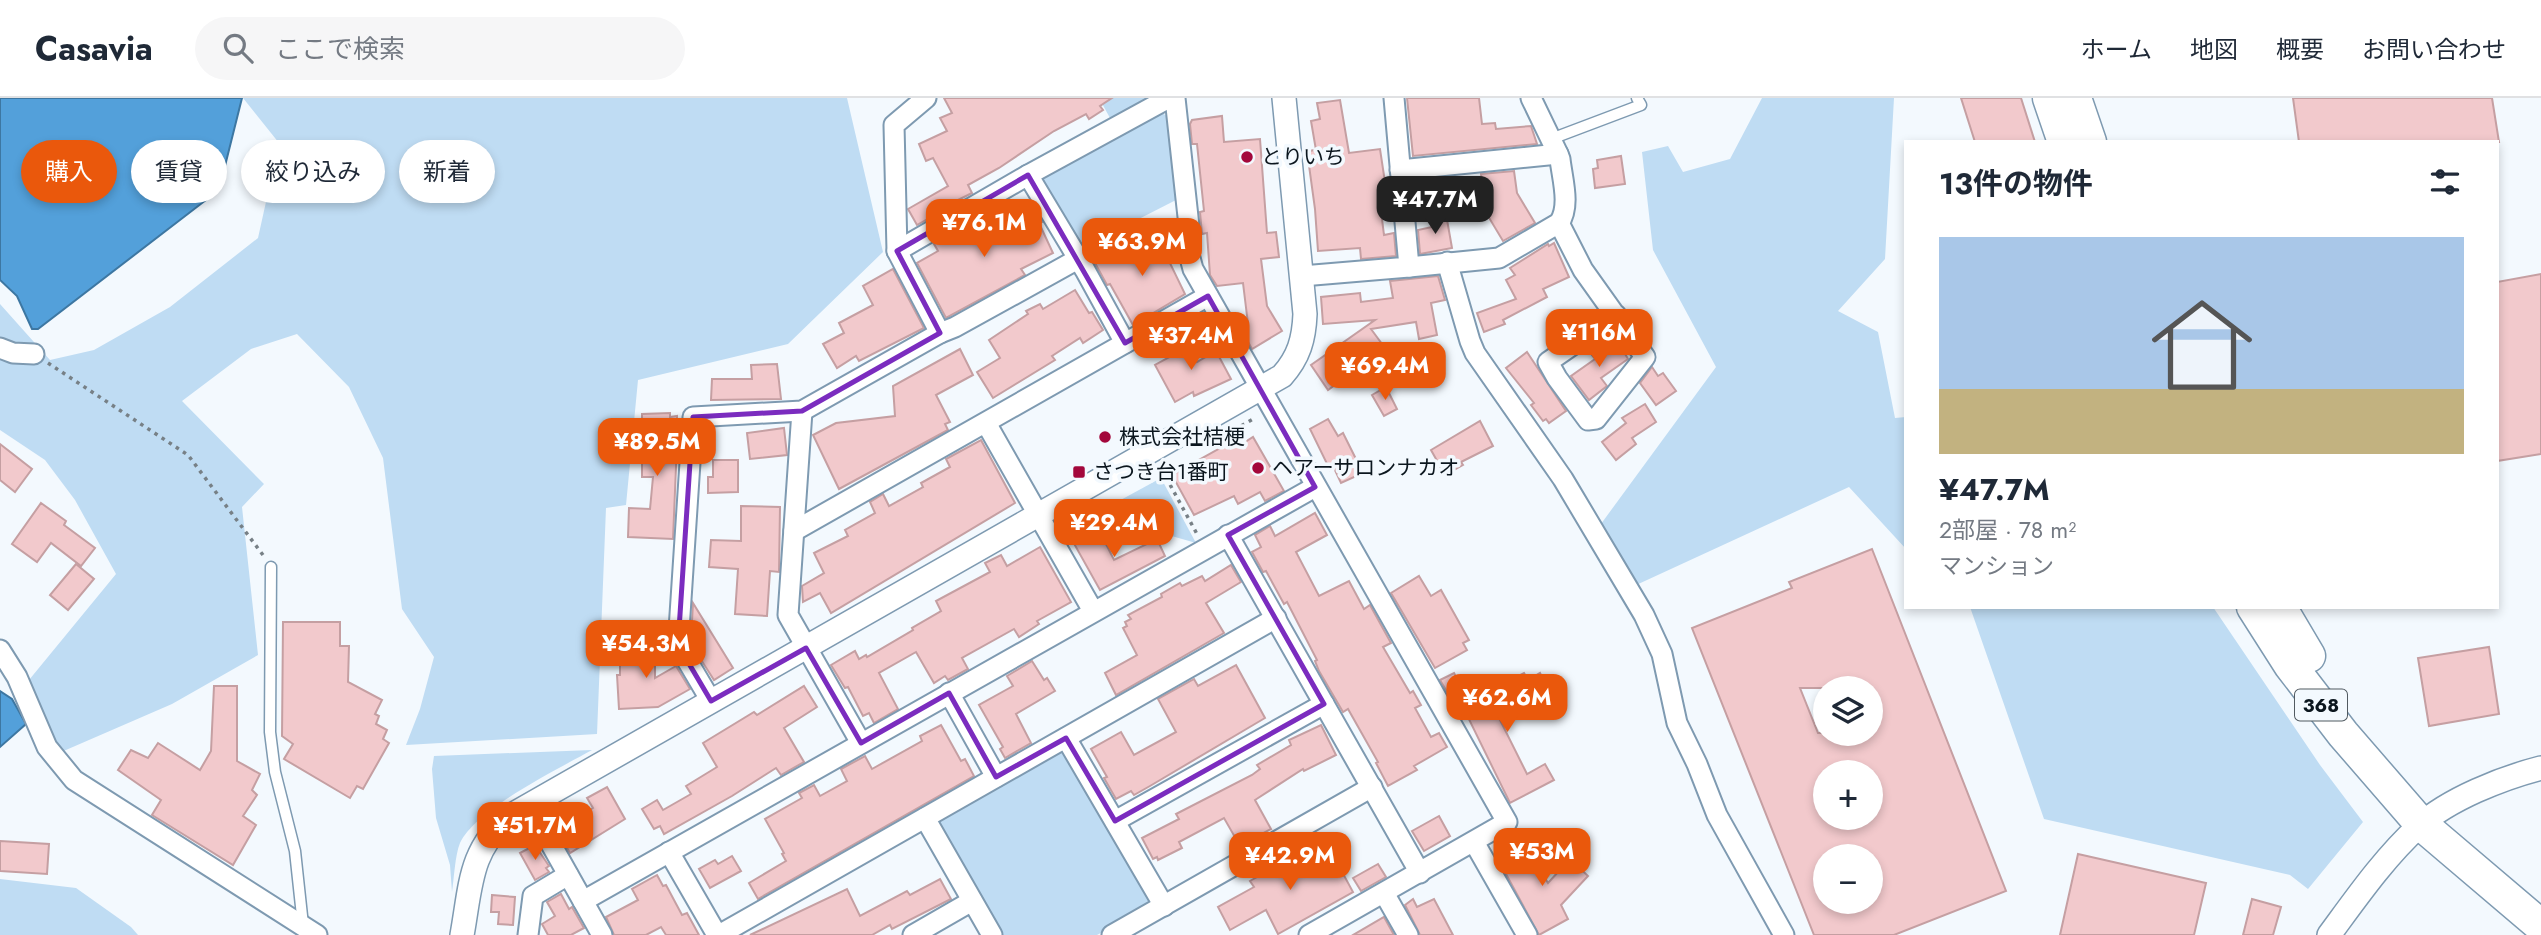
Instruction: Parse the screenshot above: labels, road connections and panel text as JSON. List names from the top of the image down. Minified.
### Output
{"streets":{"highway":["368"]},"places":{"other":["とりいち","株式会社桔梗","ヘアーサロンナカオ"],"transit":["さつき台1番町"]},"page":{"header":"Casavia","search":"ここで検索","nav":["ホーム","地図","概要","お問い合わせ"],"chip":["購入","賃貸","絞り込み","新着"],"heading":"13件の物件","price":["¥47.7M","¥76.1M","¥63.9M","¥116M","¥37.4M","¥69.4M","¥89.5M","¥29.4M","¥54.3M","¥62.6M","¥51.7M","¥53M","¥42.9M"],"list":[{"name":"¥47.7M","note":"2部屋 · 78 m² · マンション"}],"map_buttons":["+","−"]}}
